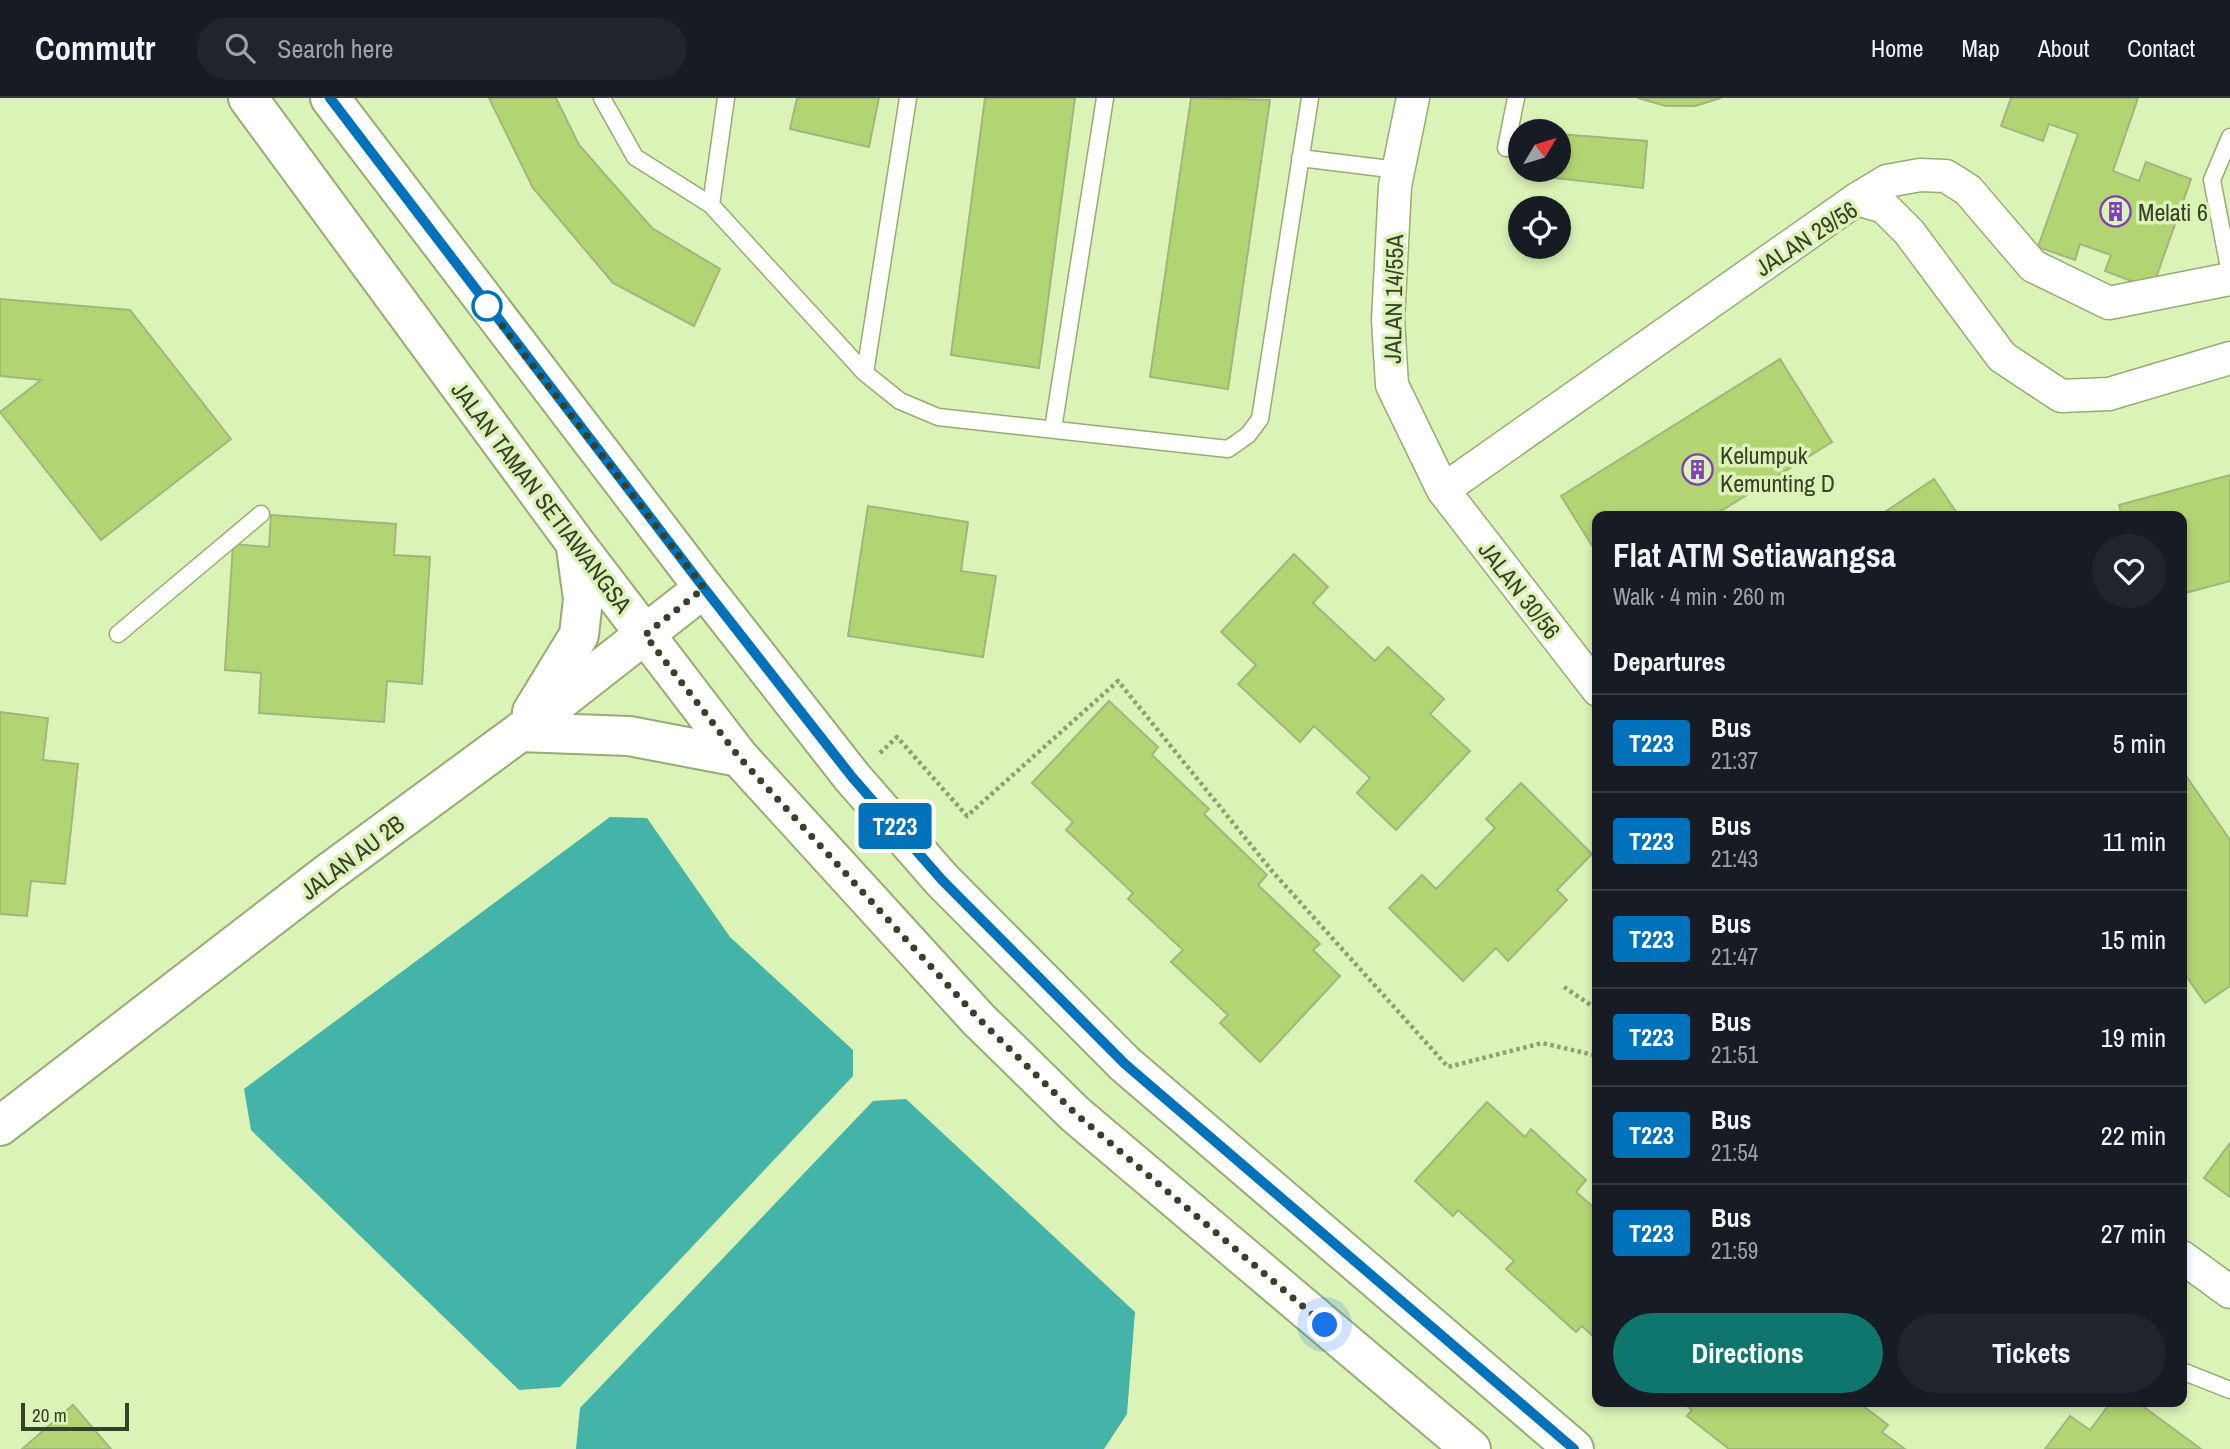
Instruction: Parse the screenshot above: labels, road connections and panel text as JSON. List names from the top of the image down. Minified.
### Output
{"streets":{"main road":["JALAN TAMAN SETIAWANGSA","JALAN AU 2B"],"street":["JALAN 29/56","JALAN 14/55A","JALAN 30/56"]},"crossings":[["JALAN 29/56","JALAN 14/55A"],["JALAN 29/56","JALAN 30/56"],["JALAN 14/55A","JALAN 30/56"],["JALAN TAMAN SETIAWANGSA","JALAN AU 2B"]],"places":{"building":["Melati 6","Kelumpuk Kemunting D"]},"lines":["bus line T223"],"scale_bar":"20 m","north":"top right","page":{"header":"Commutr","search":"Search here","nav":["Home","Map","About","Contact"],"on_map":"T223","heading":[["Flat ATM Setiawangsa","Walk · 4 min · 260 m"],"Departures"],"list":[{"mark":"T223","name":"Bus","note":"21:37","value":"5 min"},{"mark":"T223","name":"Bus","note":"21:43","value":"11 min"},{"mark":"T223","name":"Bus","note":"21:47","value":"15 min"},{"mark":"T223","name":"Bus","note":"21:51","value":"19 min"},{"mark":"T223","name":"Bus","note":"21:54","value":"22 min"},{"mark":"T223","name":"Bus","note":"21:59","value":"27 min"}],"buttons":["Directions","Tickets"],"scale":"20 m"}}
